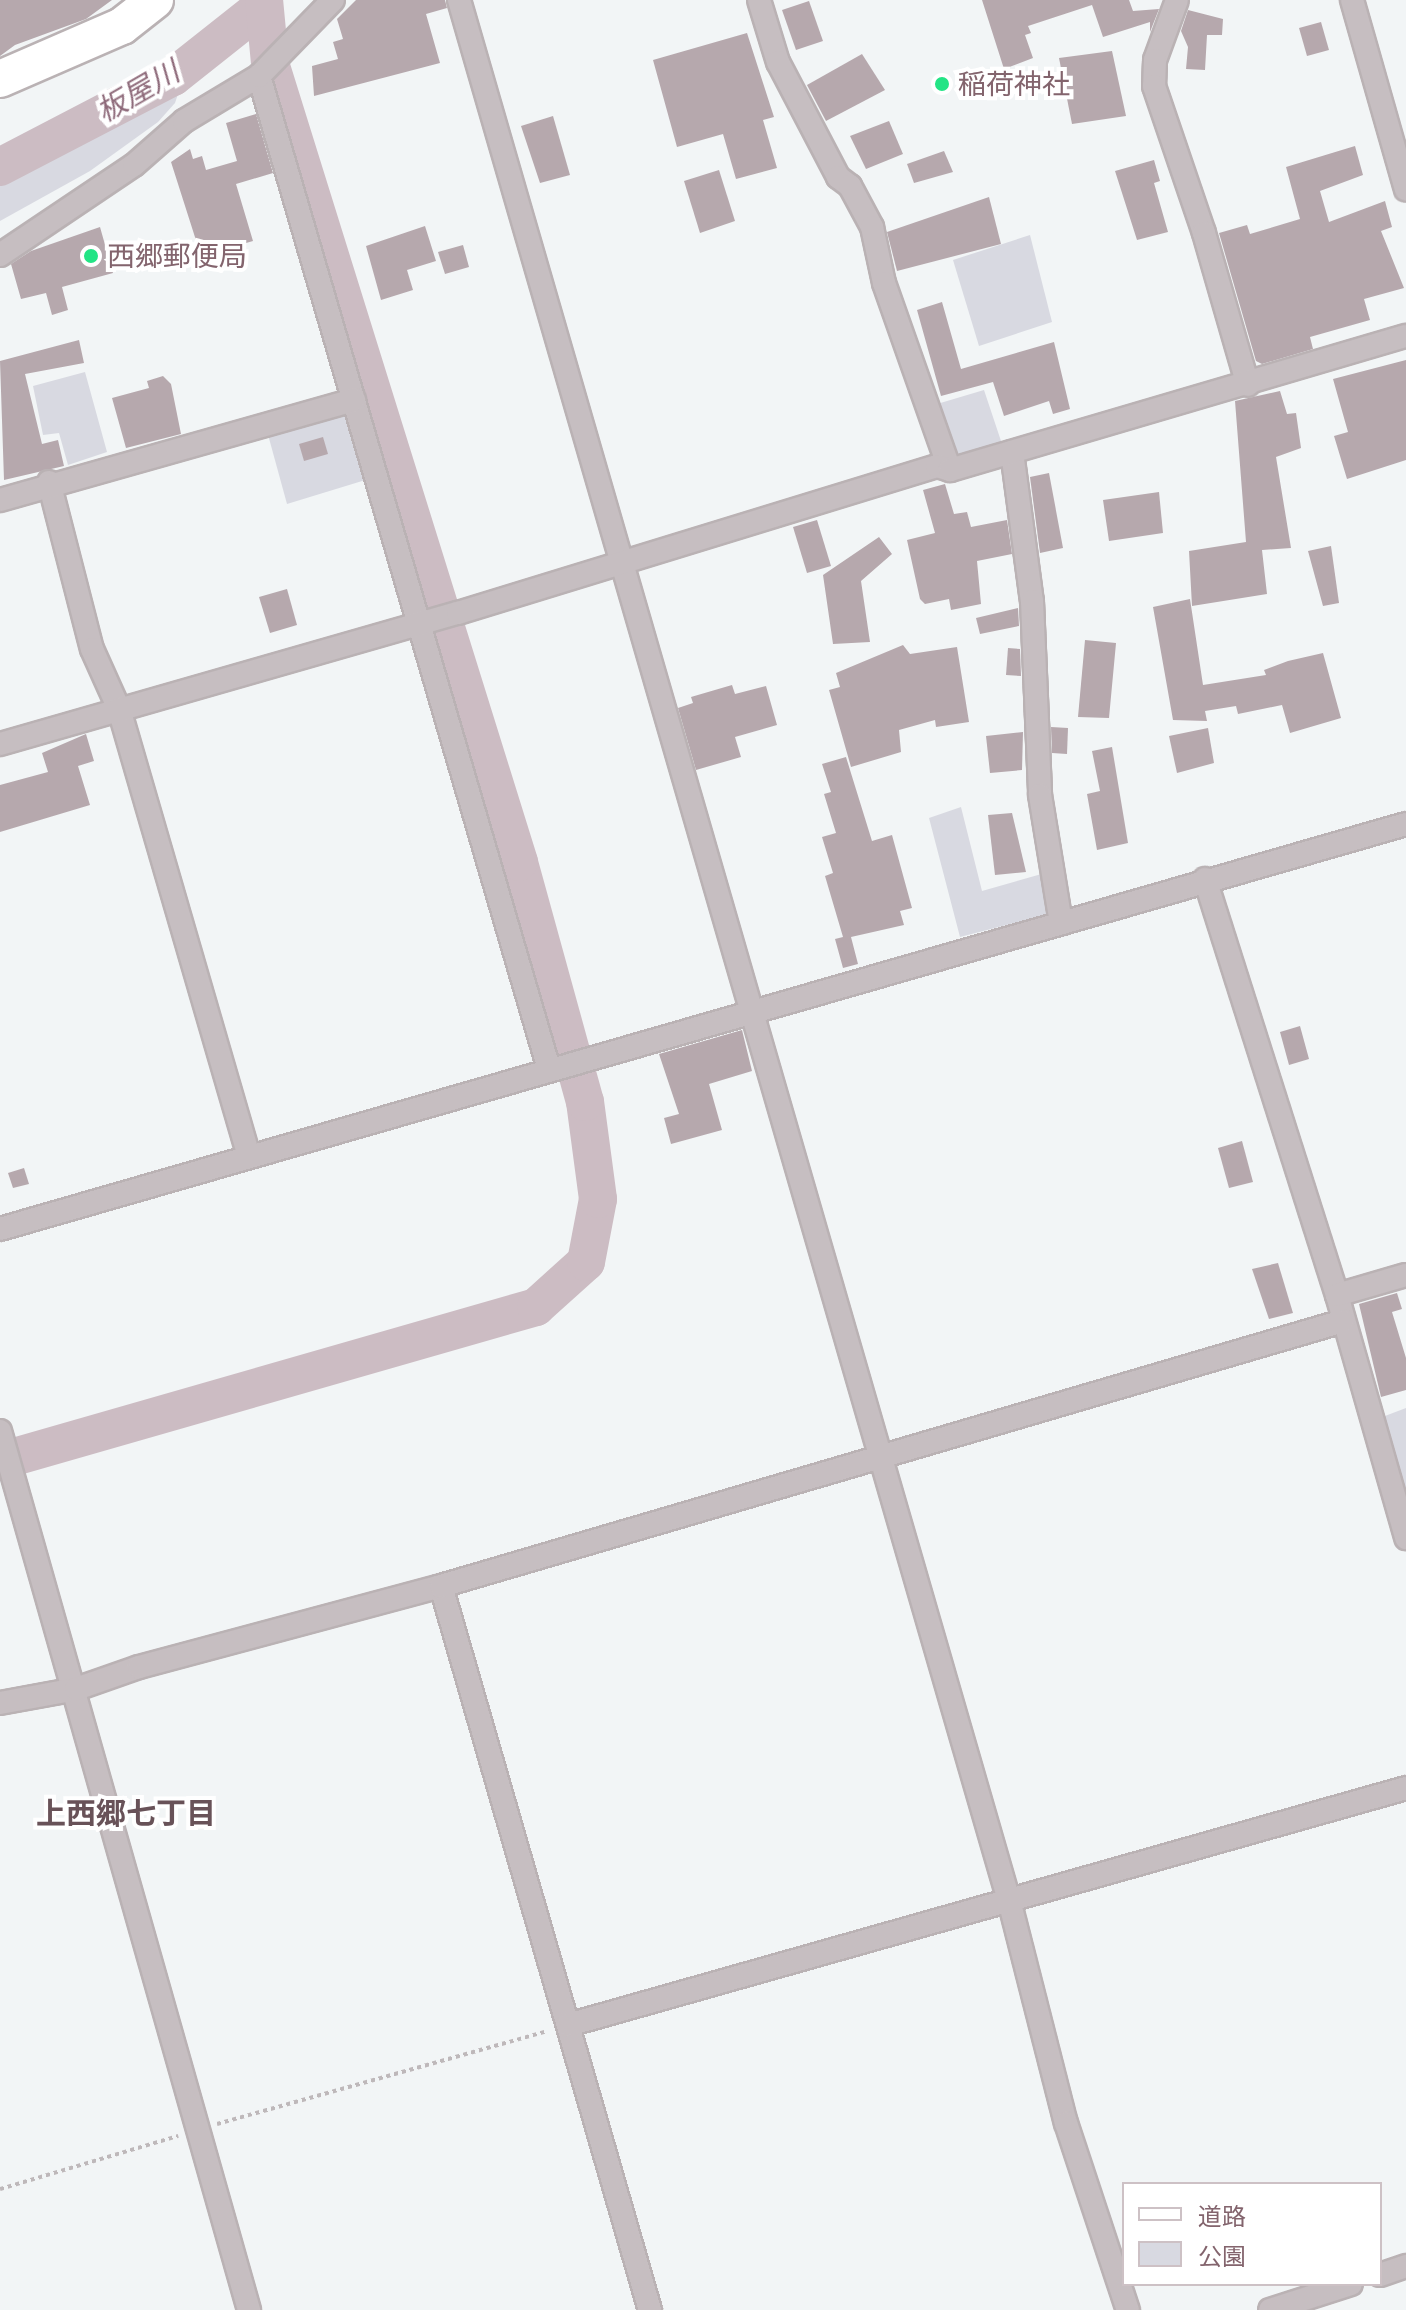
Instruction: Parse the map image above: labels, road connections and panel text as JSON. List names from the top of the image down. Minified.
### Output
{"districts":["上西郷七丁目"],"water":["板屋川"],"places":["稲荷神社","西郷郵便局"],"legend":["道路","公園"]}
